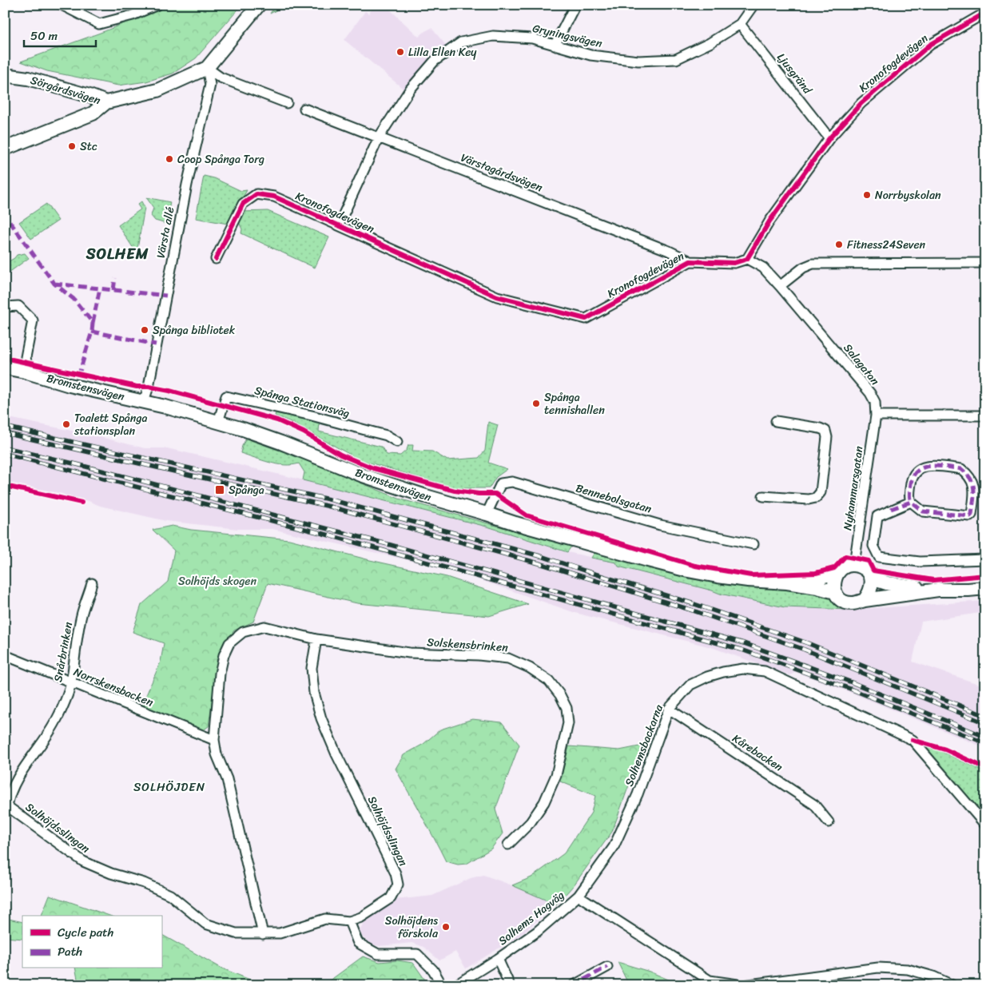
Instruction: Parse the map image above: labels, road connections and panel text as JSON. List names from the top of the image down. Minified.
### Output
{"streets":{"street":["Gryningsvägen","Kronofogdevägen","Ljusgränd","Sörgårdsvägen","Värstagårdsvägen","Värsta allé","Salagatan","Bromstensvägen","Spånga Stationsväg","Nyhammarsgatan","Bennebolsgatan","Solskensbrinken","Snårbrinken","Norrskensbacken","Solhemsbackarna","Kårebacken","Solhöjdsslingan","Solhems Hagväg"]},"crossings":[["Gryningsvägen","Kronofogdevägen"],["Gryningsvägen","Ljusgränd"],["Gryningsvägen","Värstagårdsvägen"],["Kronofogdevägen","Ljusgränd"],["Kronofogdevägen","Värstagårdsvägen"],["Kronofogdevägen","Salagatan"],["Sörgårdsvägen","Värsta allé"],["Värsta allé","Bromstensvägen"],["Salagatan","Nyhammarsgatan"],["Bromstensvägen","Spånga Stationsväg"],["Bromstensvägen","Nyhammarsgatan"],["Bromstensvägen","Bennebolsgatan"],["Solskensbrinken","Norrskensbacken"],["Solskensbrinken","Solhöjdsslingan"],["Snårbrinken","Norrskensbacken"],["Snårbrinken","Solhöjdsslingan"],["Solhemsbackarna","Kårebacken"],["Solhemsbackarna","Solhems Hagväg"]],"districts":["SOLHEM","SOLHÖJDEN"],"parks":["Solhöjds skogen"],"places":{"other":["Lilla Ellen Key","Stc","Coop Spånga Torg","Norrbyskolan","Fitness24Seven","Spånga bibliotek","Spånga tennishallen","Toalett Spånga stationsplan","Solhöjdens förskola"],"transit":["Spånga"]},"legend":["Cycle path","Path"],"scale_bar":"50 m"}
